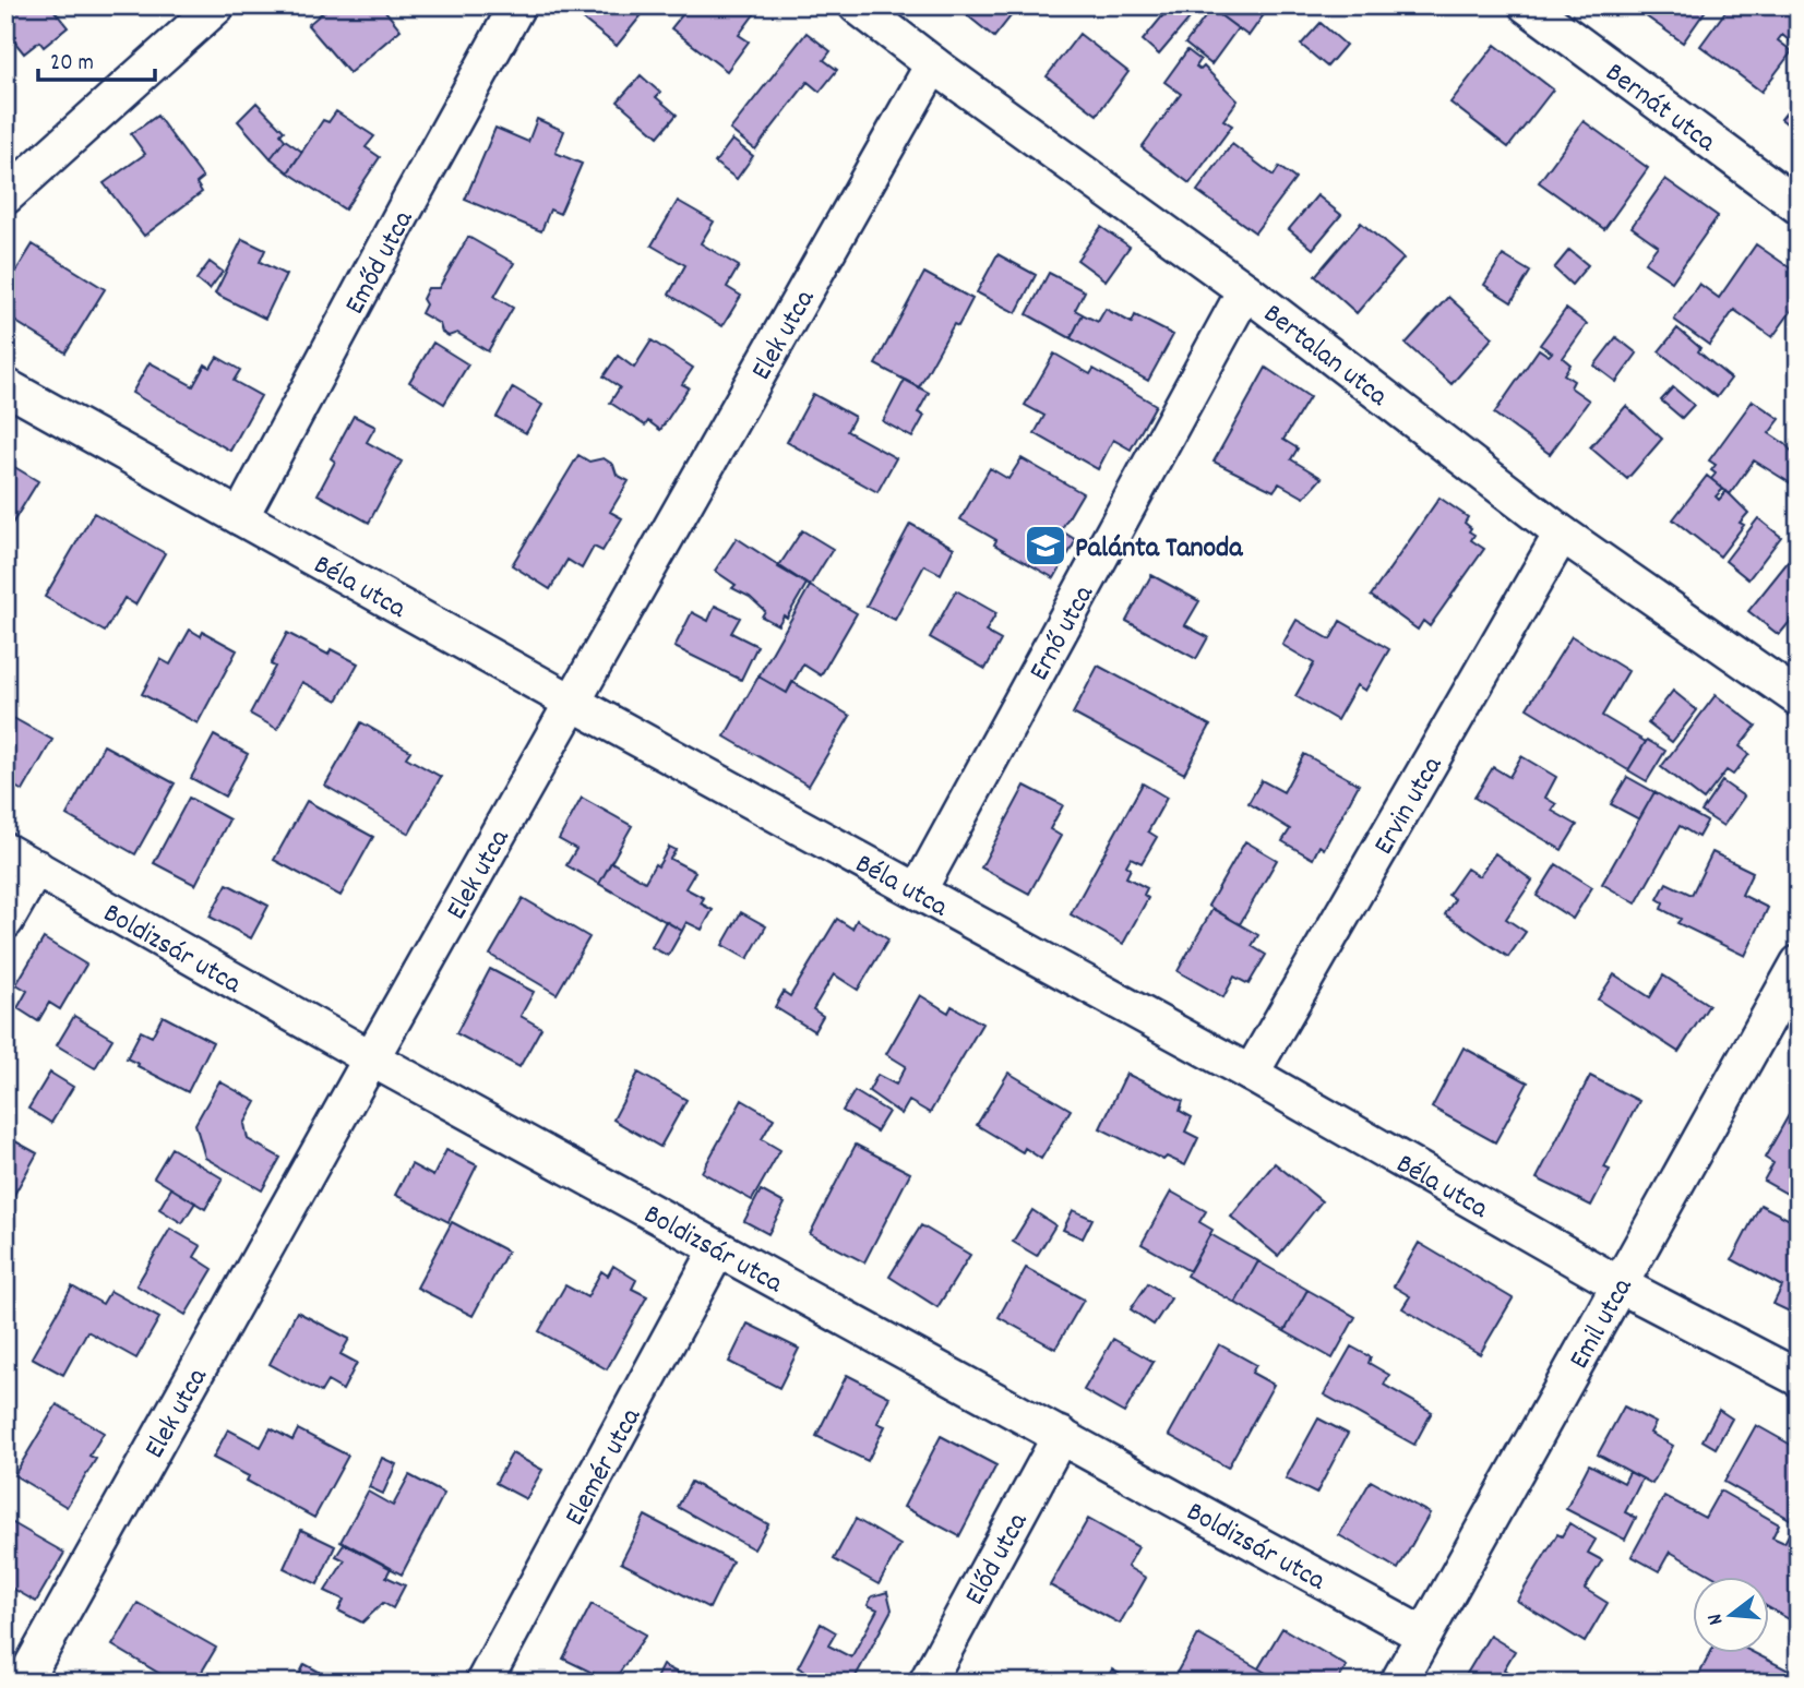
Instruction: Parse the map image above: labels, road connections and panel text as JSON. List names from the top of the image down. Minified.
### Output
{"streets":{"street":["Bernát utca","Emőd utca","Elek utca","Bertalan utca","Béla utca","Ernő utca","Ervin utca","Boldizsár utca","Emil utca","Elemér utca","Előd utca"]},"crossings":[["Emőd utca","Béla utca"],["Elek utca","Bertalan utca"],["Elek utca","Béla utca"],["Elek utca","Boldizsár utca"],["Bertalan utca","Ernő utca"],["Bertalan utca","Ervin utca"],["Béla utca","Ernő utca"],["Béla utca","Ervin utca"],["Béla utca","Emil utca"],["Boldizsár utca","Emil utca"],["Boldizsár utca","Elemér utca"],["Boldizsár utca","Előd utca"]],"places":{"school or university":["Palánta Tanoda"]},"scale_bar":"20 m","north":"left"}
